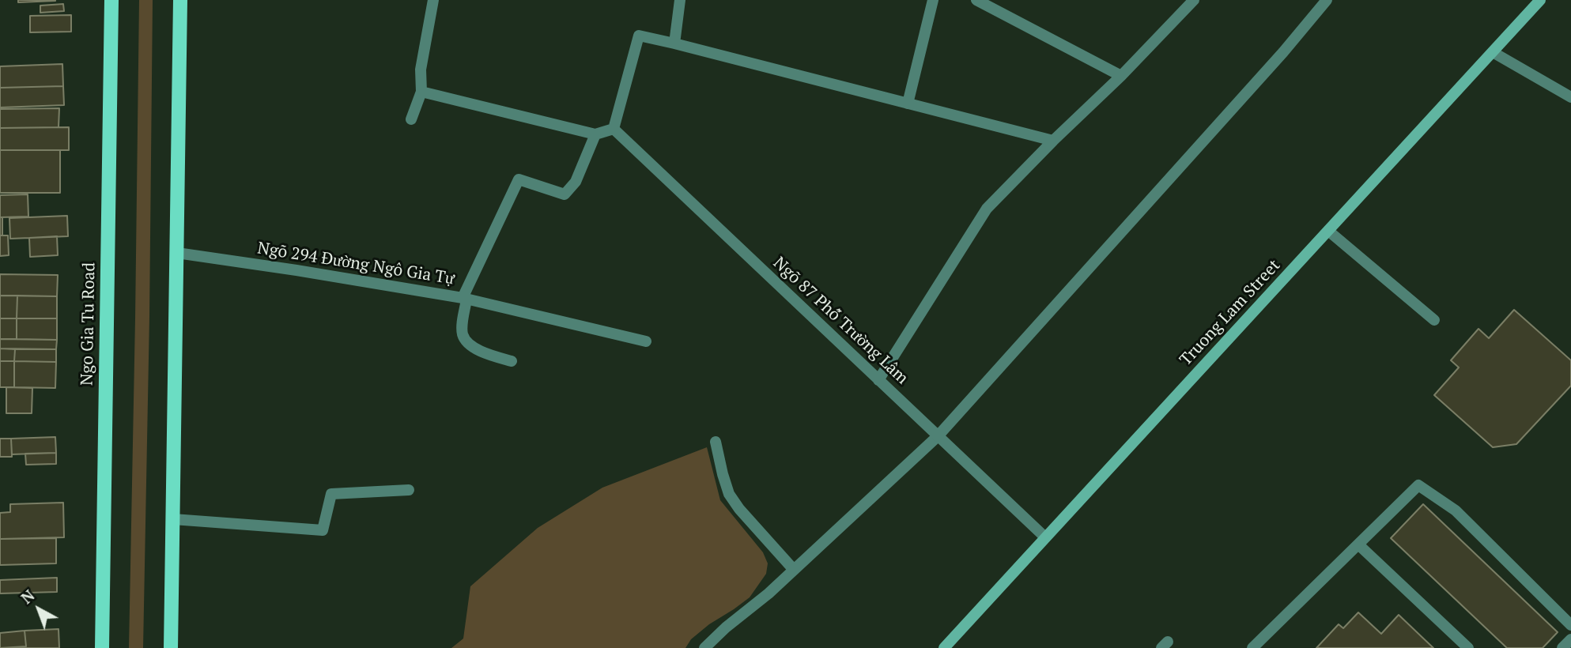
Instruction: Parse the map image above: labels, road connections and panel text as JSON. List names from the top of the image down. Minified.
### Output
{"streets":{"main road":["Truong Lam Street","Ngo Gia Tu Road"],"street":["Ngõ 294 Đường Ngô Gia Tự","Ngõ 87 Phố Trường Lâm"]},"crossings":[["Truong Lam Street","Ngõ 87 Phố Trường Lâm"]],"north":"top left"}
